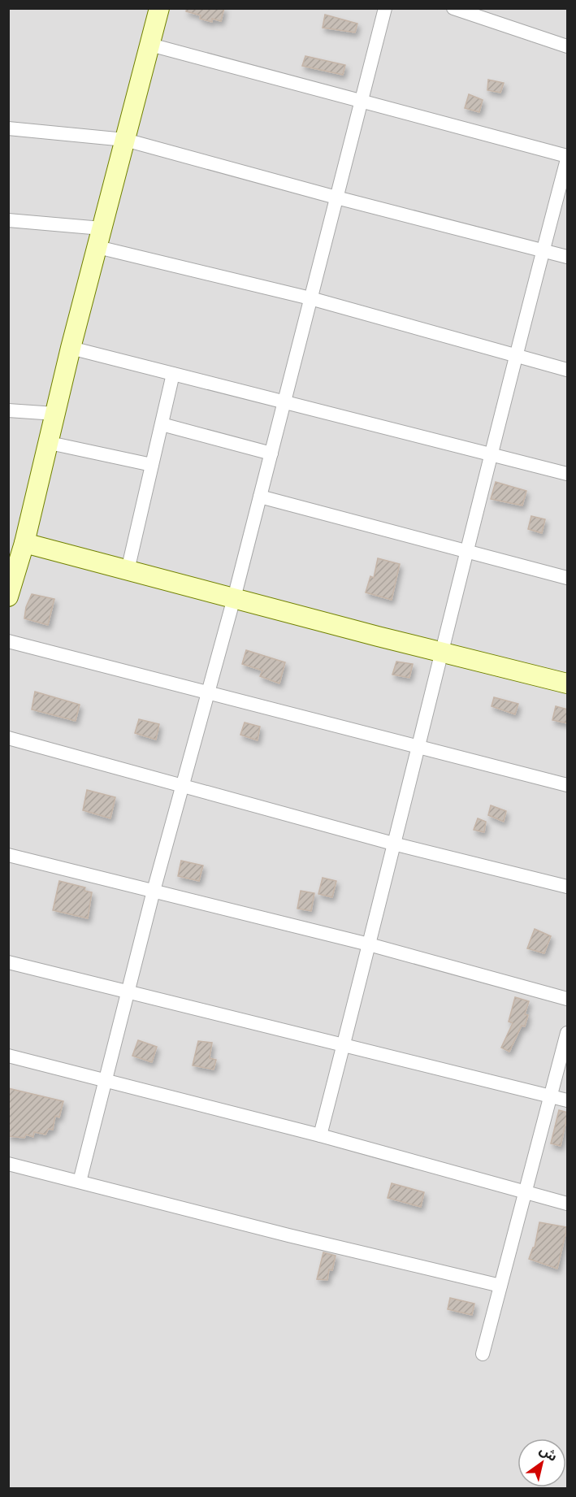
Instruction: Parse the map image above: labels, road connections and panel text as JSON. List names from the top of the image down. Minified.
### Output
{"north":"top right"}
